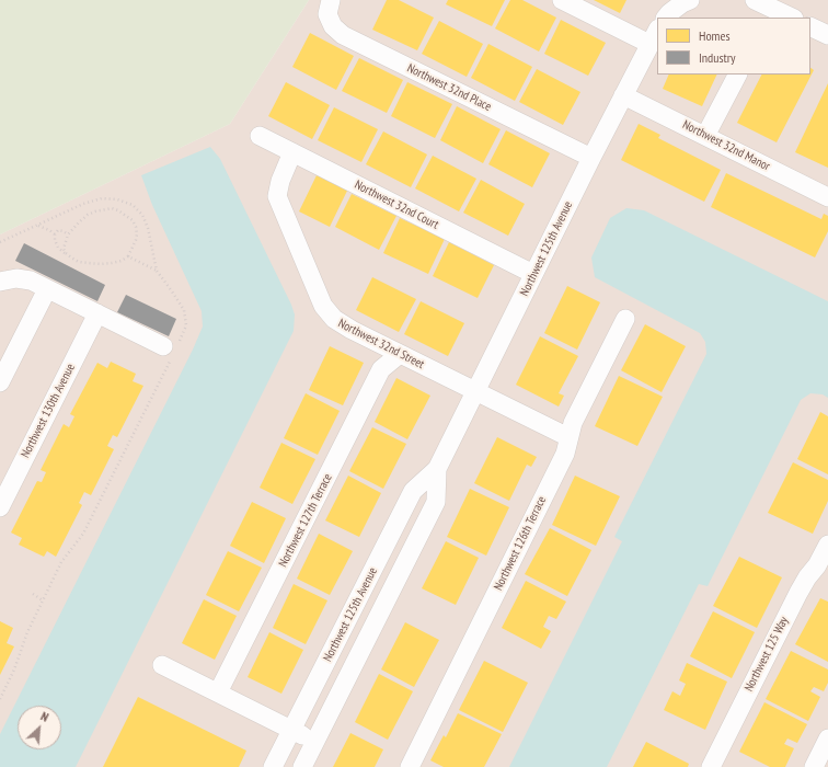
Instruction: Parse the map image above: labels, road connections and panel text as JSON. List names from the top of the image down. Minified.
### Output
{"streets":{"street":["Northwest 32nd Place","Northwest 32nd Manor","Northwest 32nd Court","Northwest 125th Avenue","Northwest 32nd Street","Northwest 130th Avenue","Northwest 127th Terrace","Northwest 126th Terrace","Northwest 125 Way"]},"crossings":[["Northwest 32nd Place","Northwest 125th Avenue"],["Northwest 32nd Manor","Northwest 125th Avenue"],["Northwest 32nd Court","Northwest 125th Avenue"],["Northwest 32nd Court","Northwest 32nd Street"],["Northwest 125th Avenue","Northwest 32nd Street"],["Northwest 32nd Street","Northwest 127th Terrace"],["Northwest 32nd Street","Northwest 126th Terrace"]],"legend":["Homes","Industry"],"north":"top right"}
